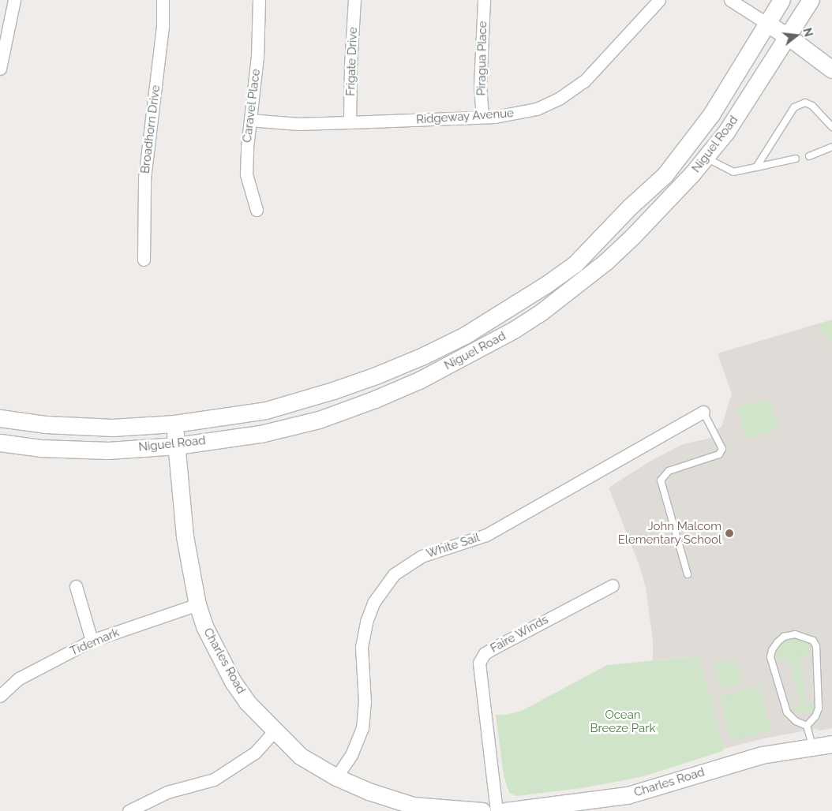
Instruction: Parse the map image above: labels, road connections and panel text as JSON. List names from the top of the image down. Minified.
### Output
{"streets":{"main road":["Niguel Road","Charles Road"],"street":["Piragua Place","Frigate Drive","Caravel Place","Ridgeway Avenue","Broadhorn Drive","White Sail","Faire Winds","Tidemark"]},"crossings":[["Piragua Place","Ridgeway Avenue"],["Frigate Drive","Ridgeway Avenue"],["Caravel Place","Ridgeway Avenue"],["Niguel Road","Charles Road"],["White Sail","Charles Road"],["Tidemark","Charles Road"]],"parks":["Ocean Breeze Park"],"places":["John Malcom Elementary School"],"north":"right"}
